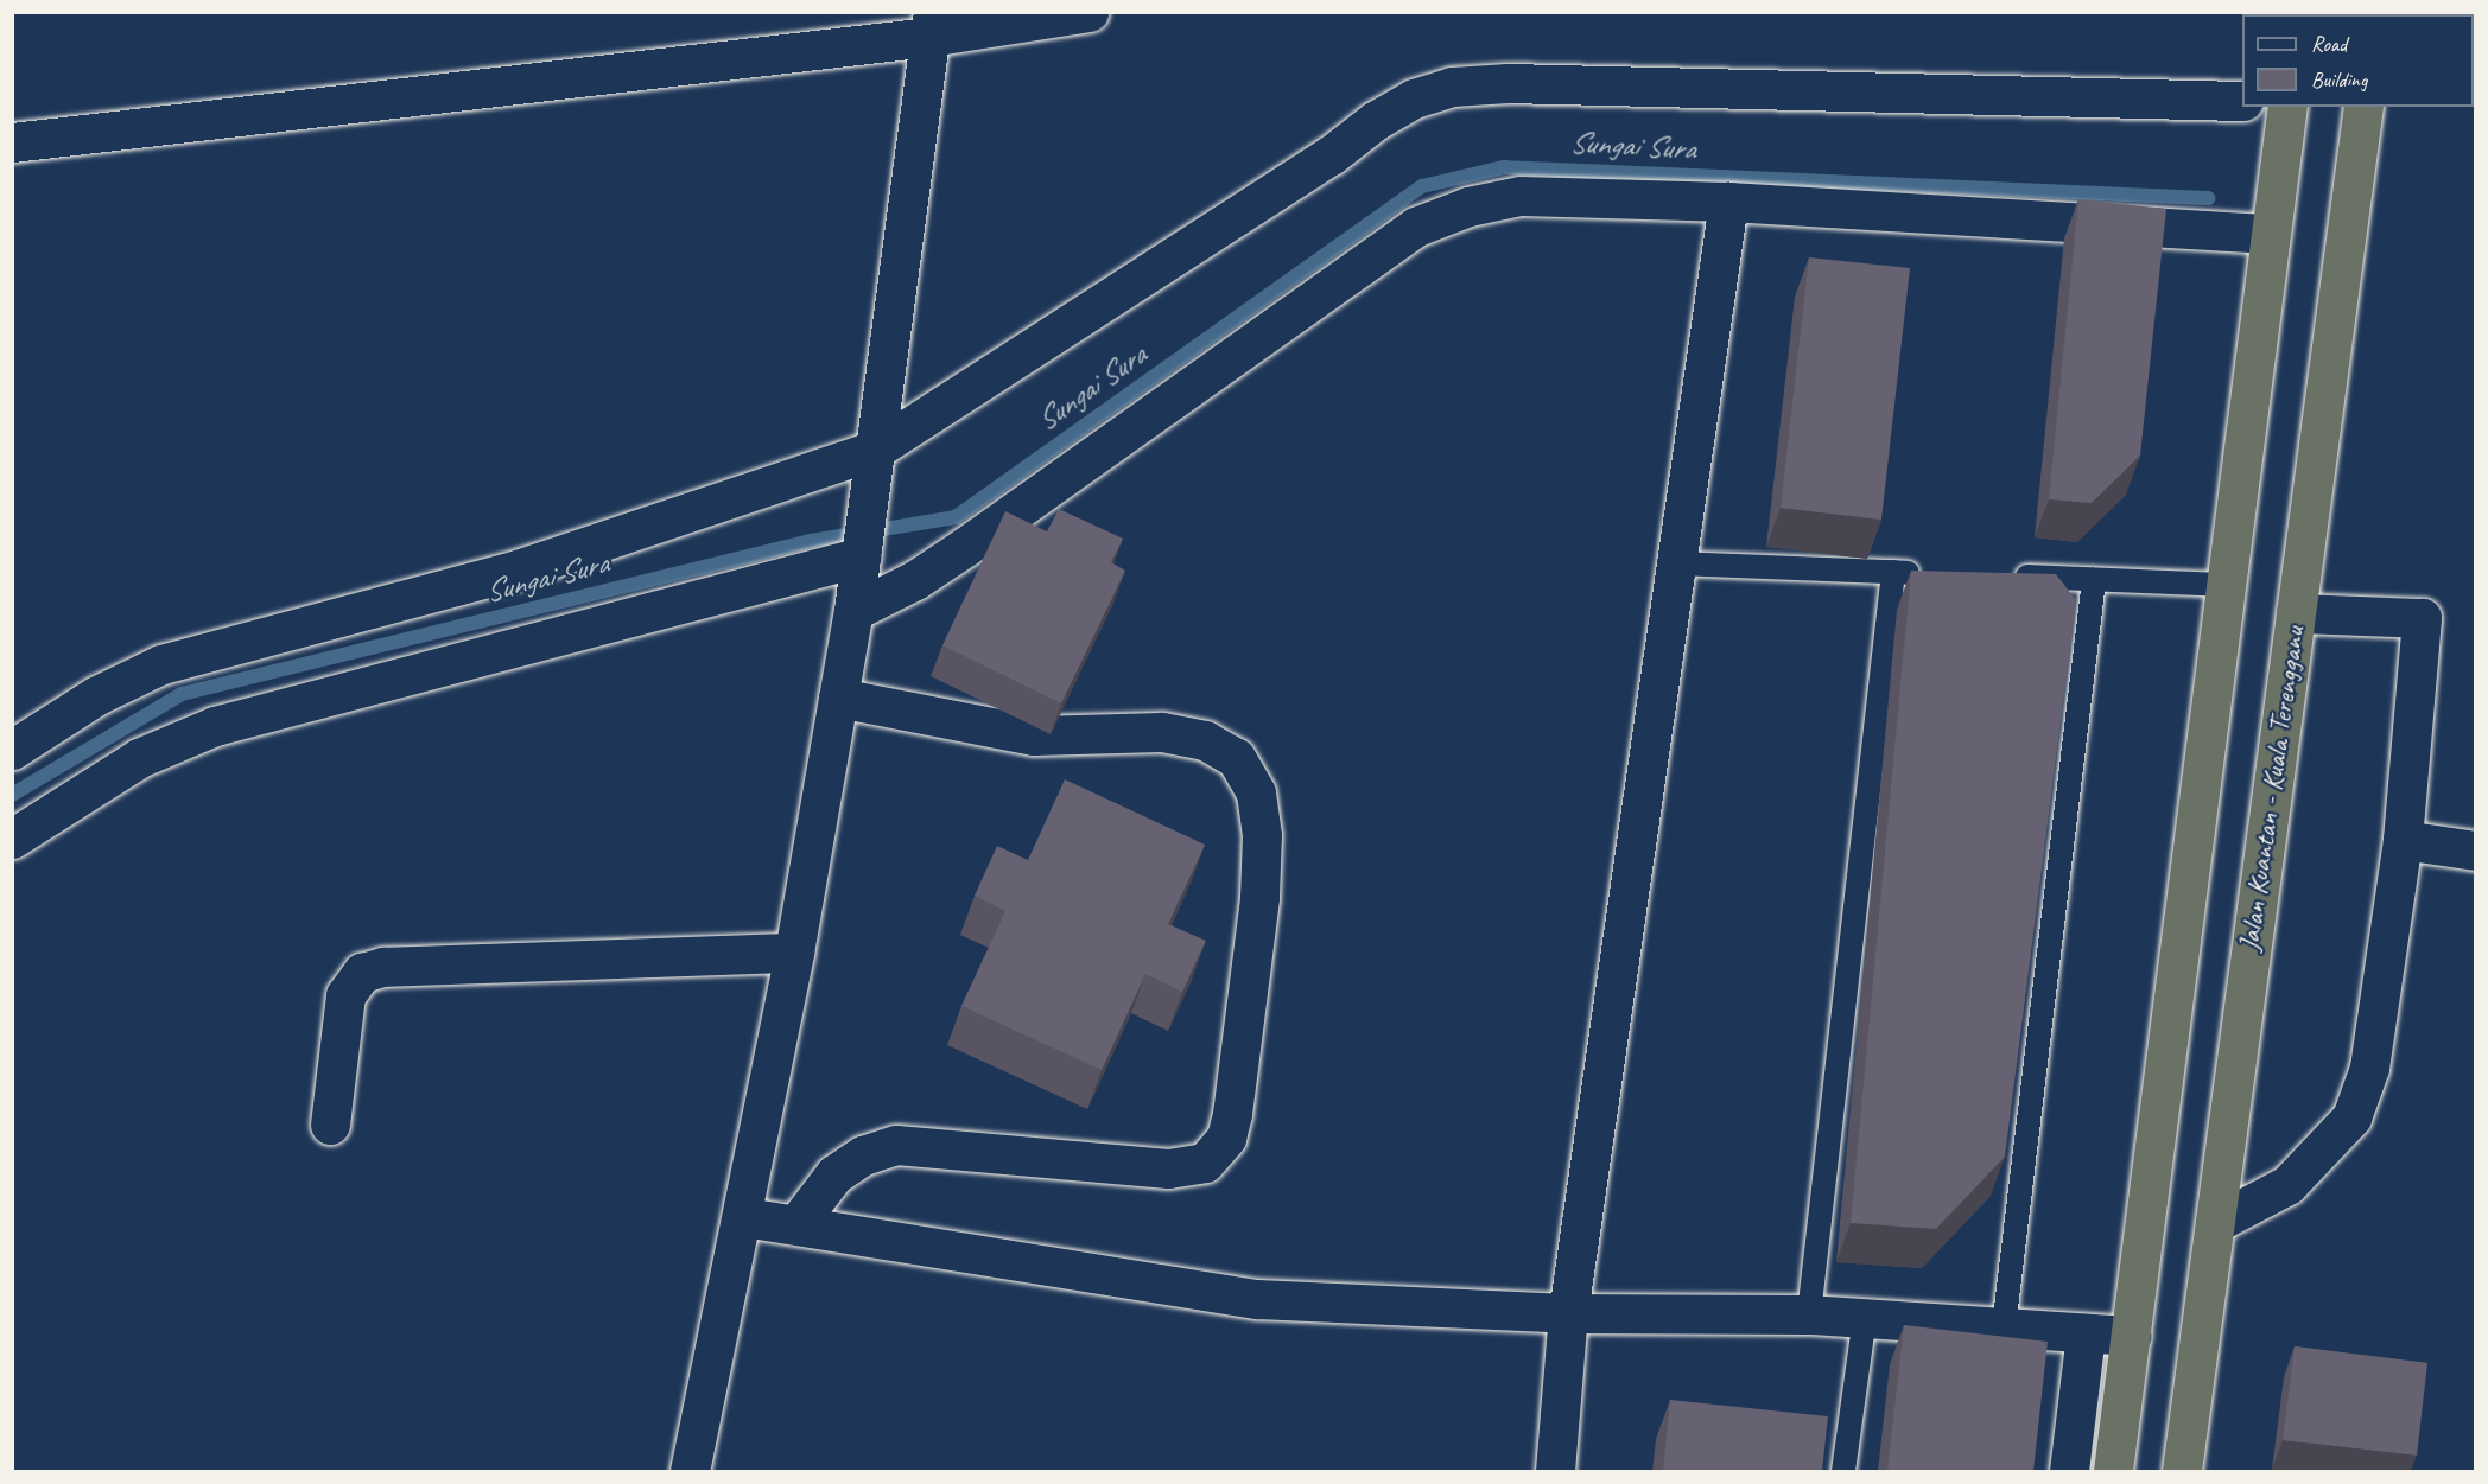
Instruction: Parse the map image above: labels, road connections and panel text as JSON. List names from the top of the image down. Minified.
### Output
{"streets":{"highway":["Jalan Kuantan - Kuala Terengganu"]},"water":["Sungai Sura"],"legend":["Road","Building"]}
